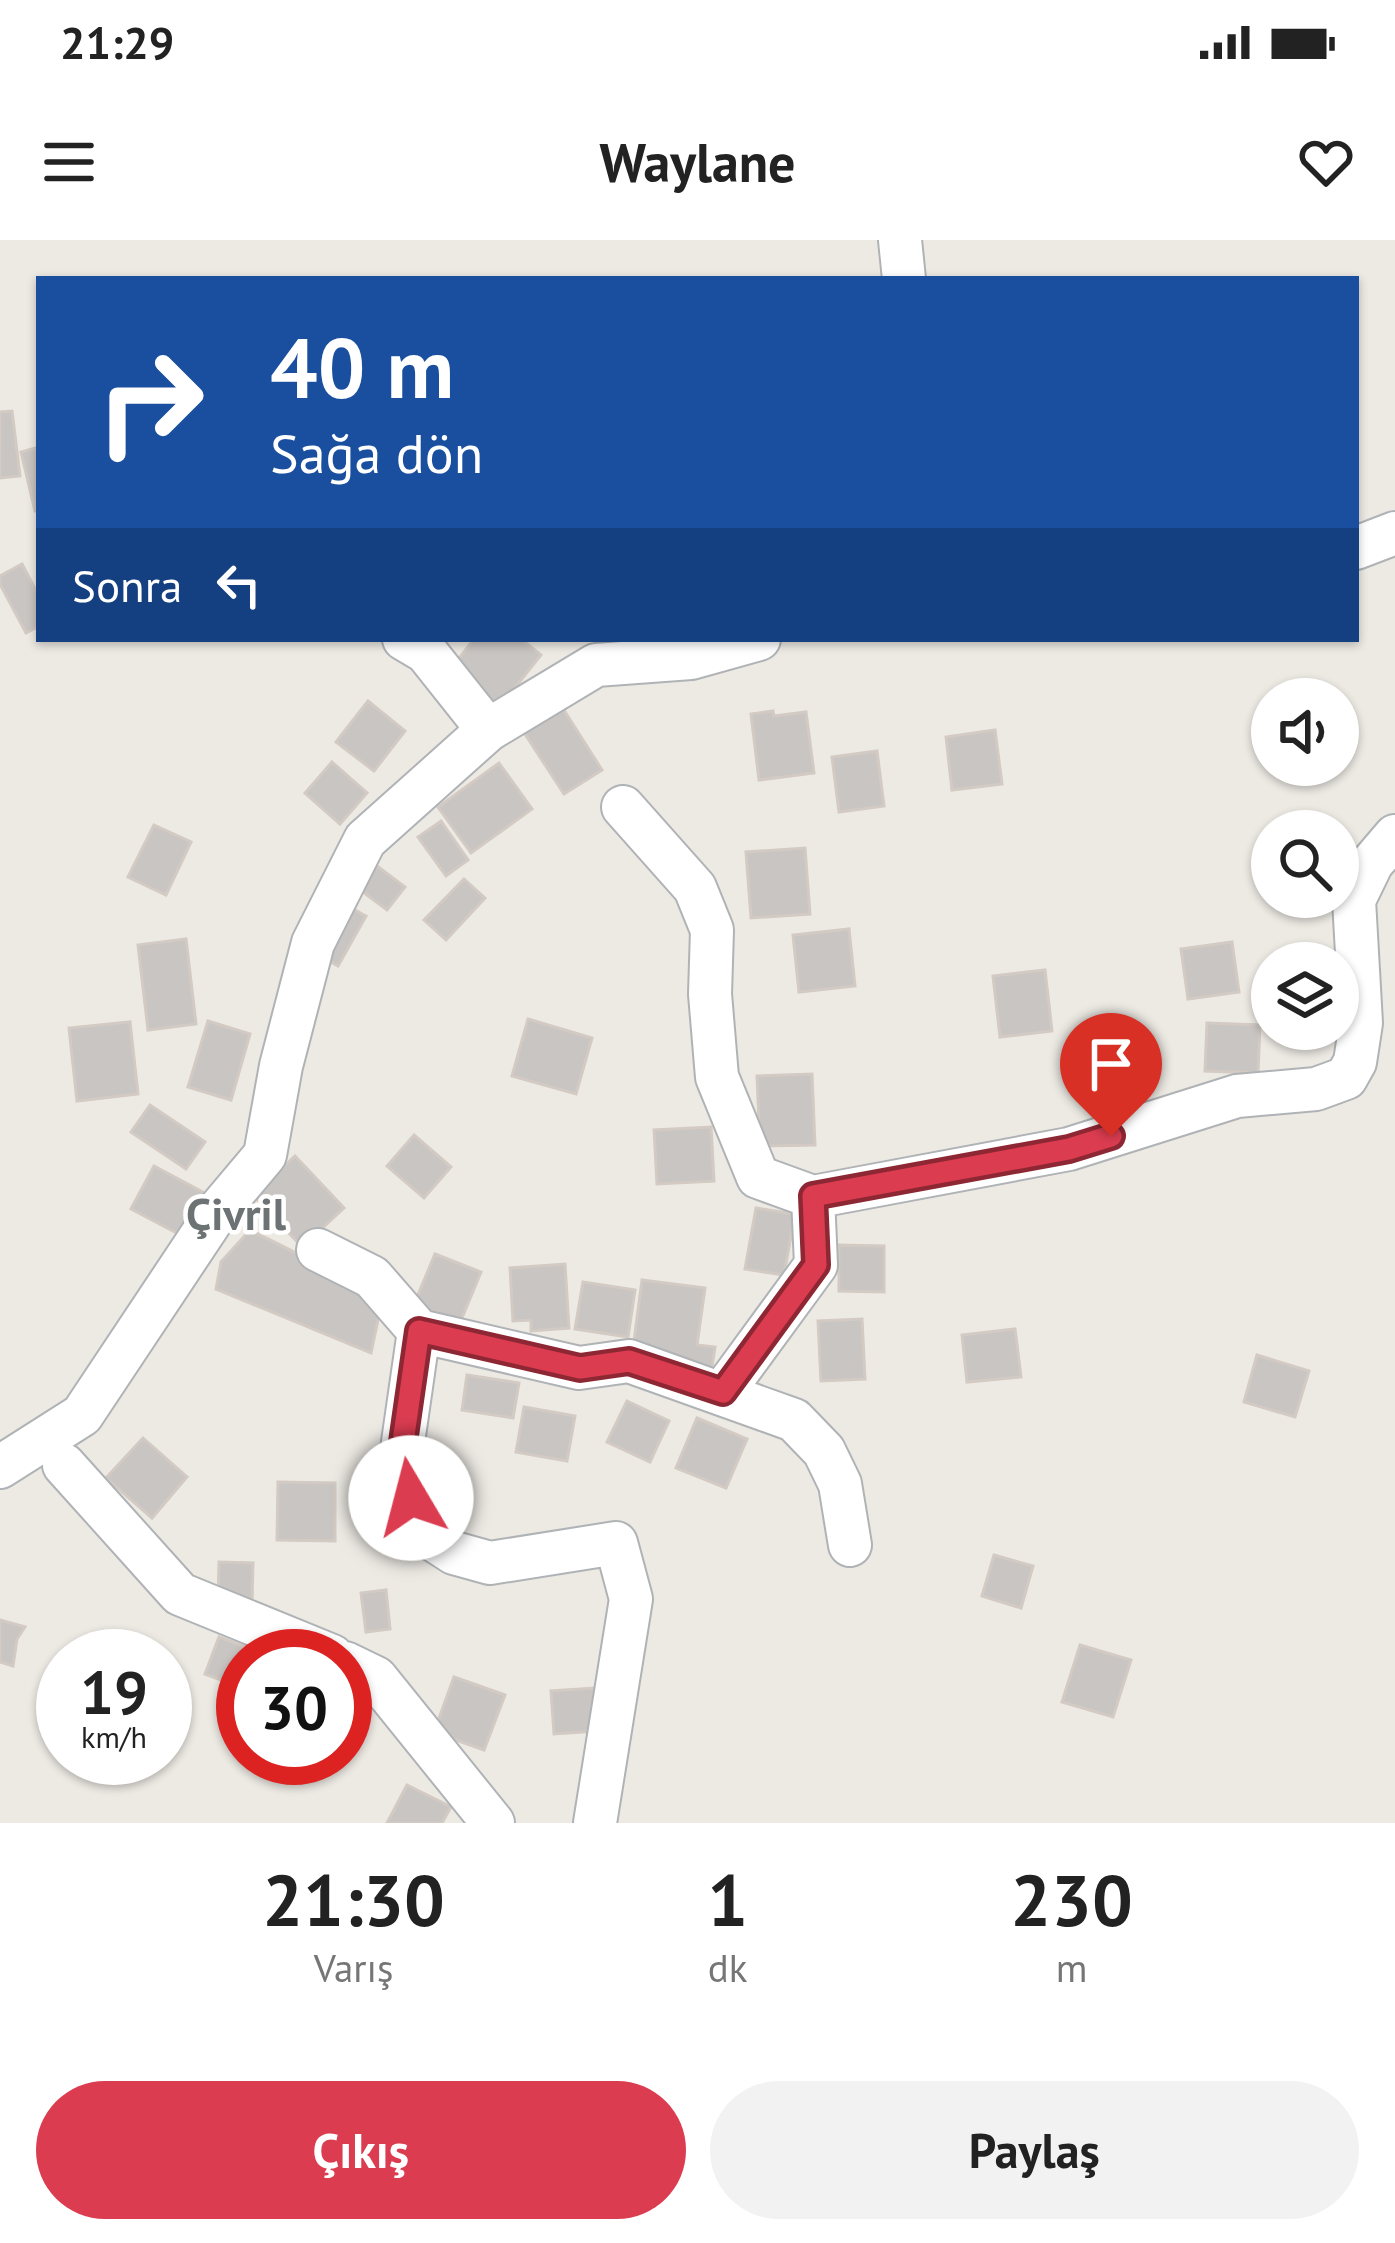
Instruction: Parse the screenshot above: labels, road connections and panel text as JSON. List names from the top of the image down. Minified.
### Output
{"districts":["Çivril"],"page":{"status":"21:29","header":"Waylane","turn":["40 m","Sağa dön"],"then":"Sonra","speed":"19 km/h","limit":"30","eta":["21:30","Varış","1","dk","230","m"],"buttons":["Çıkış","Paylaş"]}}
